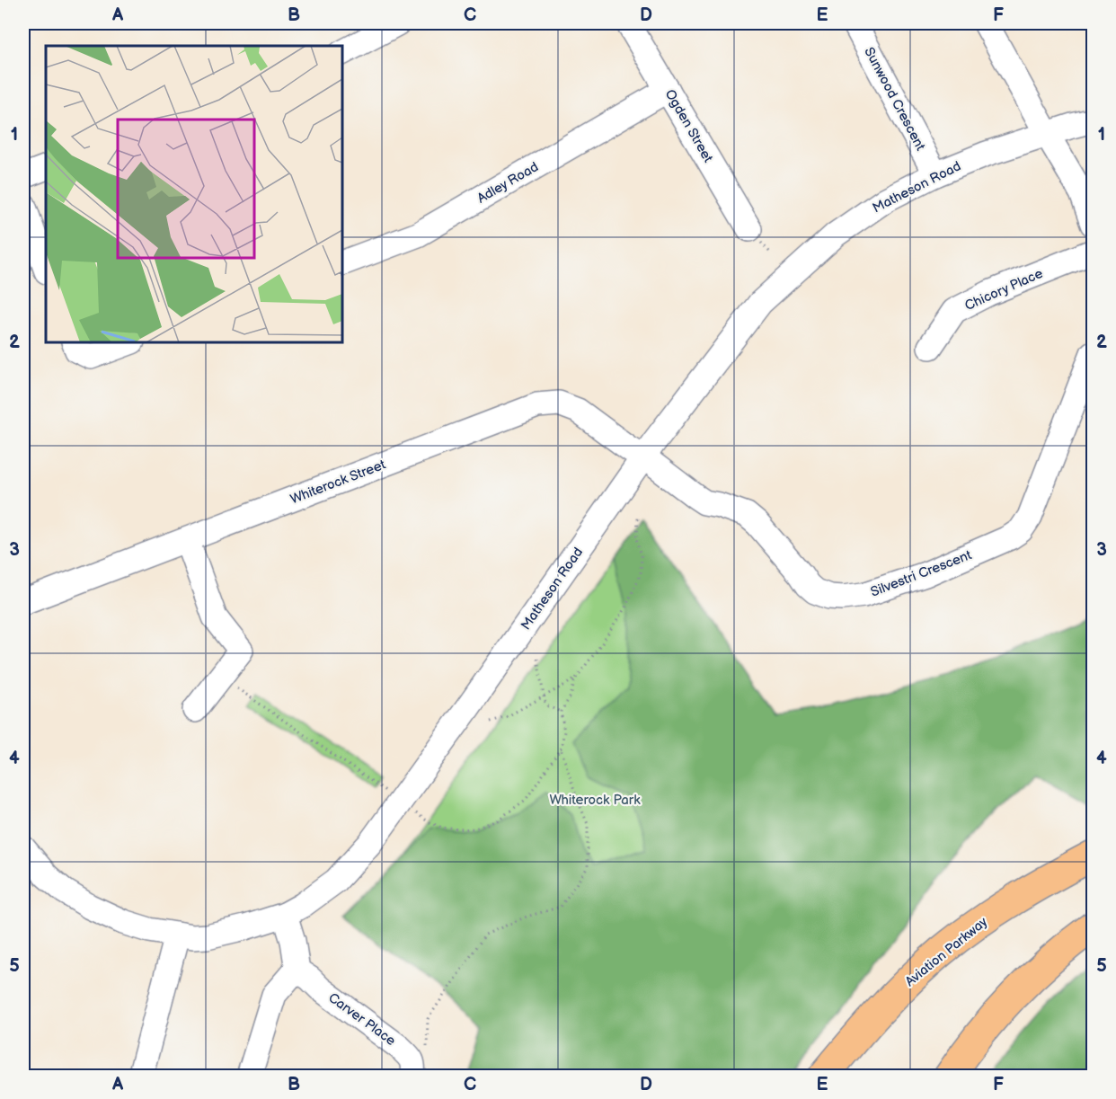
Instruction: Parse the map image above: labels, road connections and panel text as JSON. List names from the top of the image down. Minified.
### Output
{"streets":{"main road":["Aviation Parkway"],"street":["Sunwood Crescent","Ogden Street","Adley Road","Matheson Road","Chicory Place","Whiterock Street","Silvestri Crescent","Carver Place"]},"crossings":[["Sunwood Crescent","Matheson Road"],["Ogden Street","Adley Road"],["Matheson Road","Whiterock Street"],["Matheson Road","Silvestri Crescent"],["Whiterock Street","Silvestri Crescent"]],"parks":["Whiterock Park"],"grid":{"columns":["A","B","C","D","E","F"],"rows":["1","2","3","4","5"]}}
